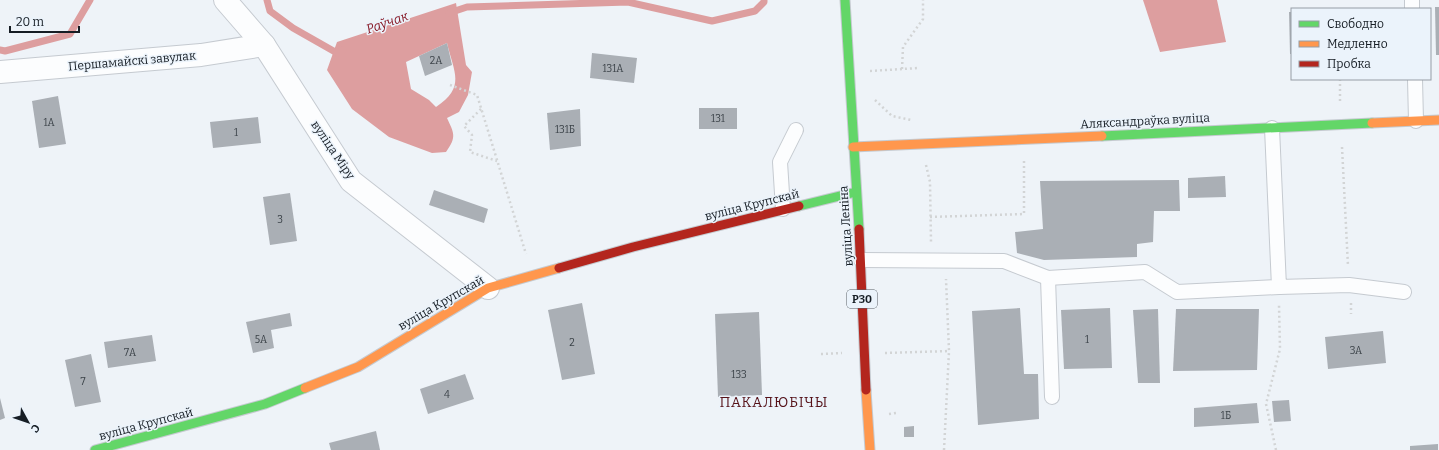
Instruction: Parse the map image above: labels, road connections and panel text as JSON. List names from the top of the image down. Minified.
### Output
{"streets":{"street":["Першамайскі завулак","Аляксандраўка вуліца","вуліца Міру","вуліца Крупскай","вуліца Леніна","Р30"]},"crossings":[["Першамайскі завулак","вуліца Міру"],["Аляксандраўка вуліца","вуліца Леніна"],["вуліца Міру","вуліца Крупскай"],["вуліца Крупскай","вуліца Леніна"]],"districts":["ПАКАЛЮБІЧЫ"],"water":["Раўчак"],"house_numbers":["2А","131А","131","1А","131Б","1","3","5А","1","2","3А","7А","133","7","4","1Б"],"legend":["Свободно","Медленно","Пробка"],"scale_bar":"20 m","north":"bottom right"}
